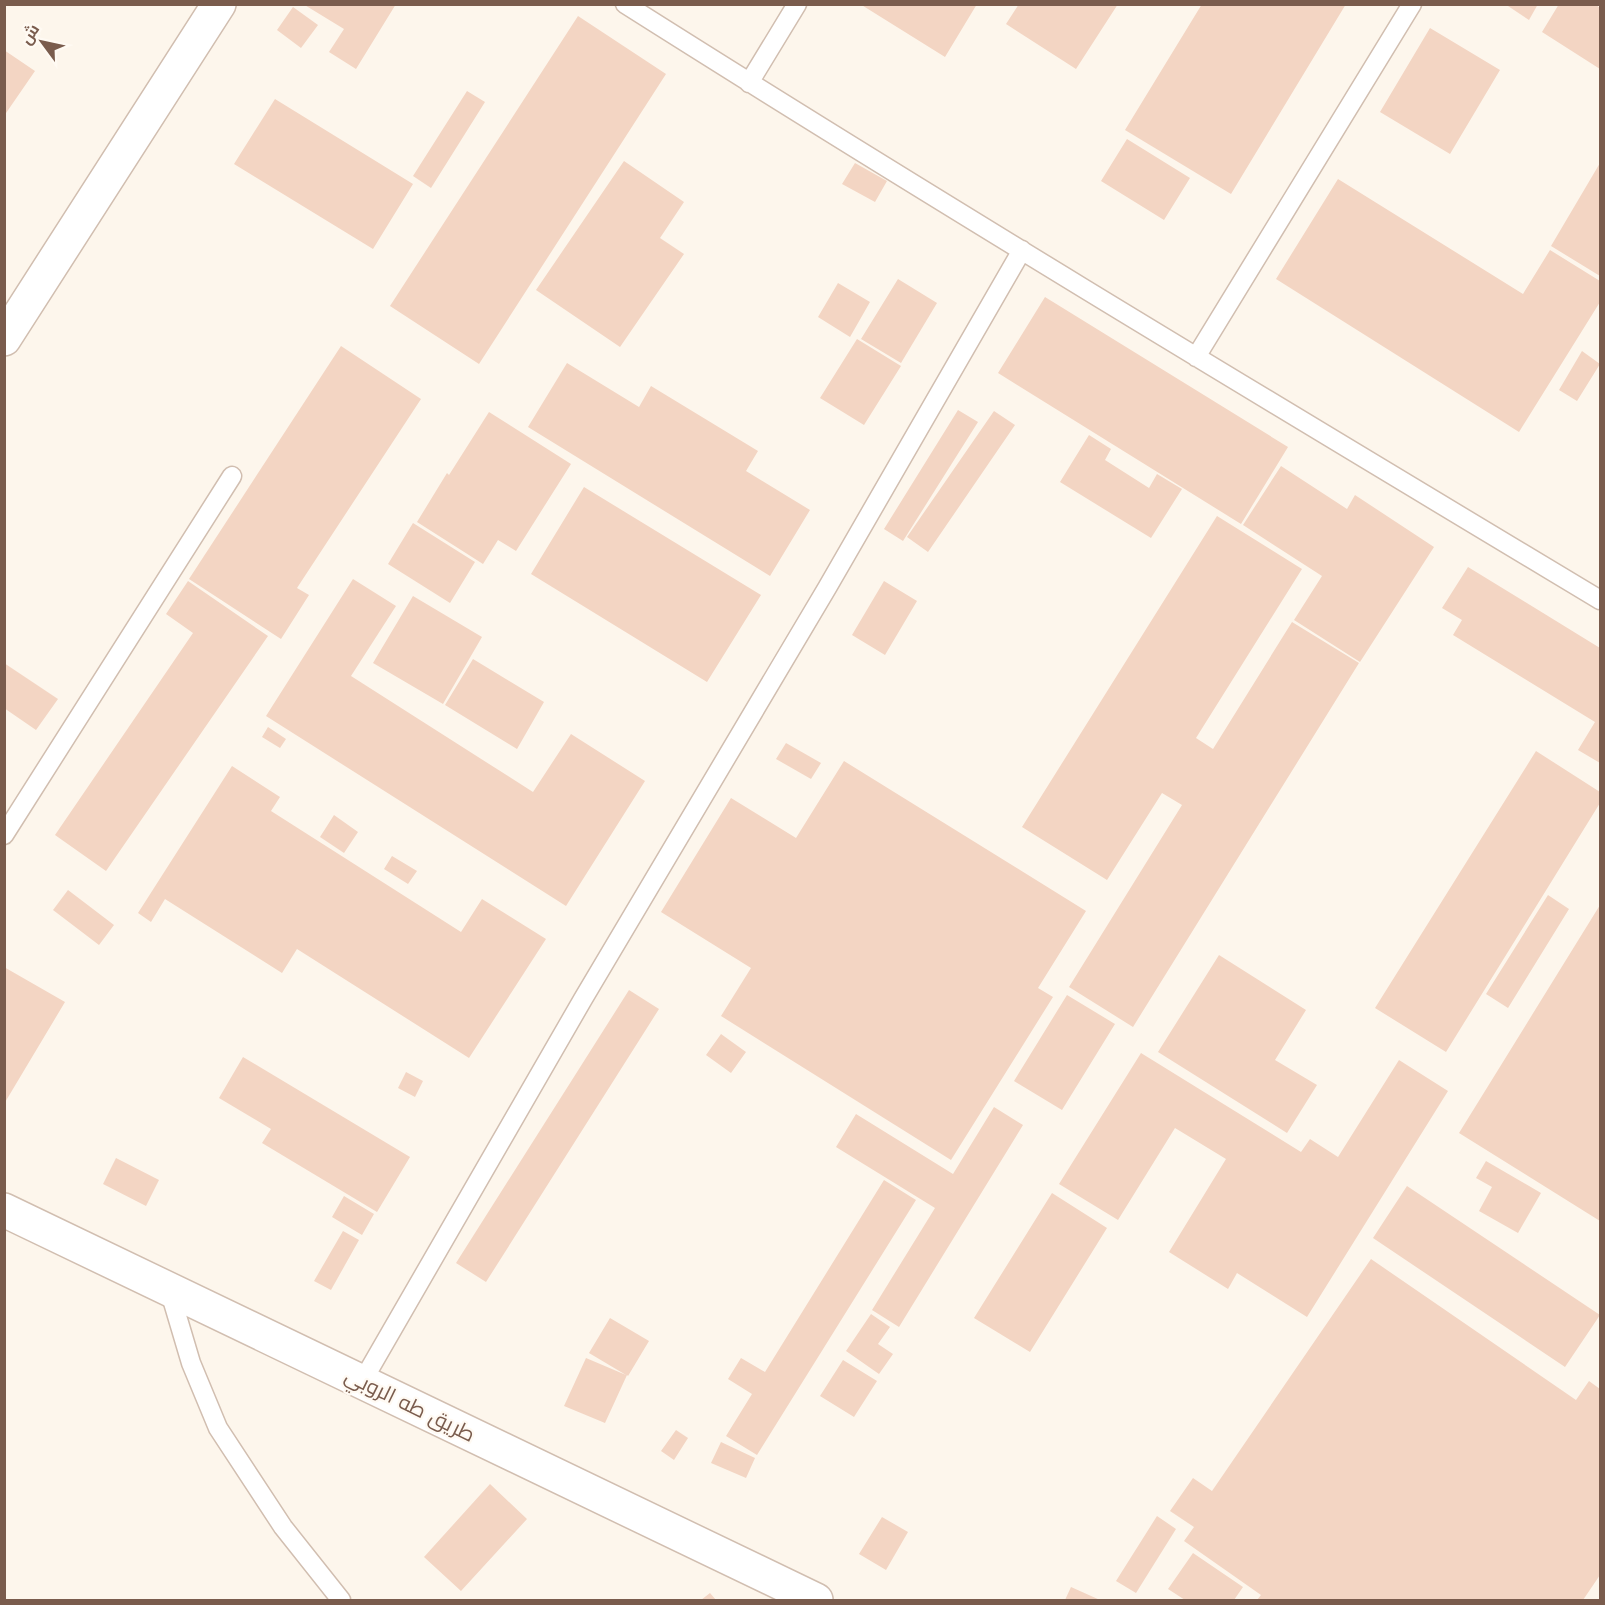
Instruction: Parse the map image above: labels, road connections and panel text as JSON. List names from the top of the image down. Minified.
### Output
{"streets":{"street":["طريق طه الروبي"]},"north":"top left"}
